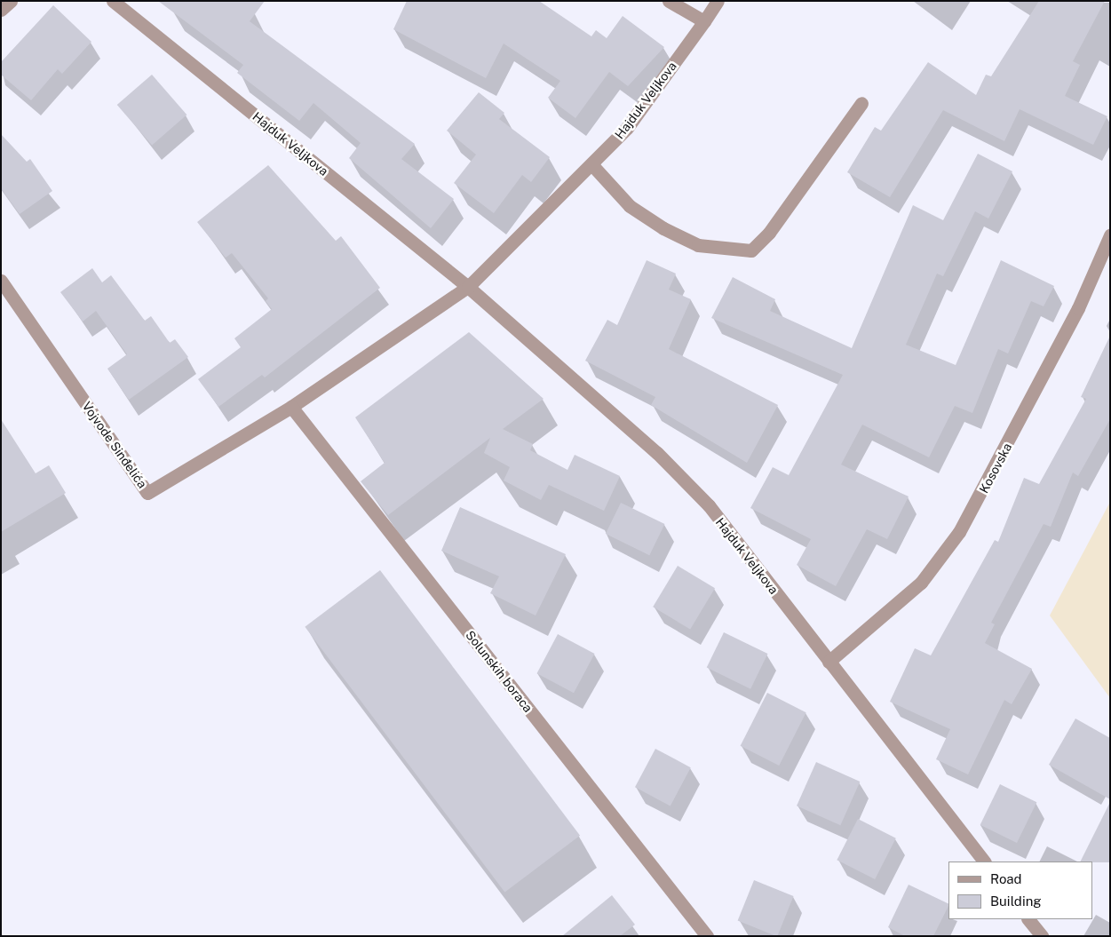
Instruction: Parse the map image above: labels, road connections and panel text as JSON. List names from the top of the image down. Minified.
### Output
{"streets":{"street":["Hajduk Veljkova","Vojvode Sinđelića","Kosovska","Solunskih boraca"]},"crossings":[["Hajduk Veljkova","Vojvode Sinđelića"],["Hajduk Veljkova","Kosovska"],["Hajduk Veljkova","Solunskih boraca"],["Vojvode Sinđelića","Solunskih boraca"]],"legend":["Road","Building"]}
